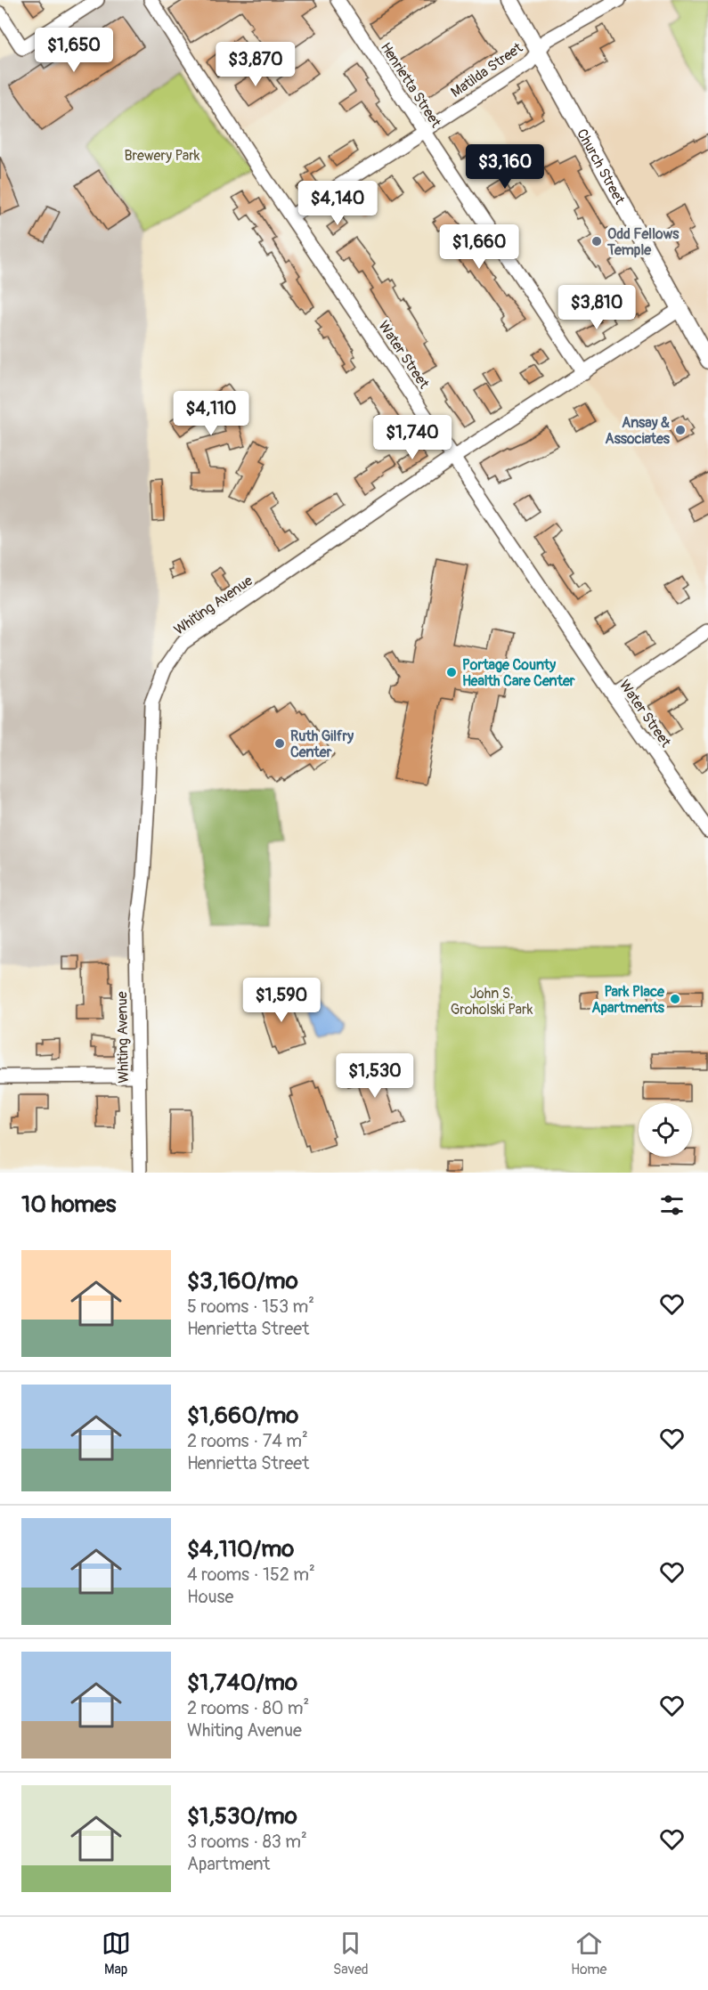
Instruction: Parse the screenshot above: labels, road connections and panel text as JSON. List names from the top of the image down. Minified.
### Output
{"streets":{"main road":["Church Street"],"street":["Matilda Street","Henrietta Street","Water Street","Whiting Avenue"]},"crossings":[["Matilda Street","Henrietta Street"],["Matilda Street","Church Street"],["Matilda Street","Water Street"],["Henrietta Street","Whiting Avenue"],["Church Street","Whiting Avenue"],["Water Street","Whiting Avenue"]],"parks":["Brewery Park","John S. Groholski Park"],"places":["Odd Fellows Temple","Ansay & Associates","Portage County Health Care Center","Ruth Gilfry Center","Park Place Apartments"],"page":{"price":["$1,650","$3,870","$3,160","$4,140","$1,660","$3,810","$4,110","$1,740","$1,590","$1,530"],"heading":"10 homes","list":[{"name":"$3,160/mo","note":"5 rooms · 153 m² · Henrietta Street"},{"name":"$1,660/mo","note":"2 rooms · 74 m² · Henrietta Street"},{"name":"$4,110/mo","note":"4 rooms · 152 m² · House"},{"name":"$1,740/mo","note":"2 rooms · 80 m² · Whiting Avenue"},{"name":"$1,530/mo","note":"3 rooms · 83 m² · Apartment"}],"tabs":["Map","Saved","Home"]}}
